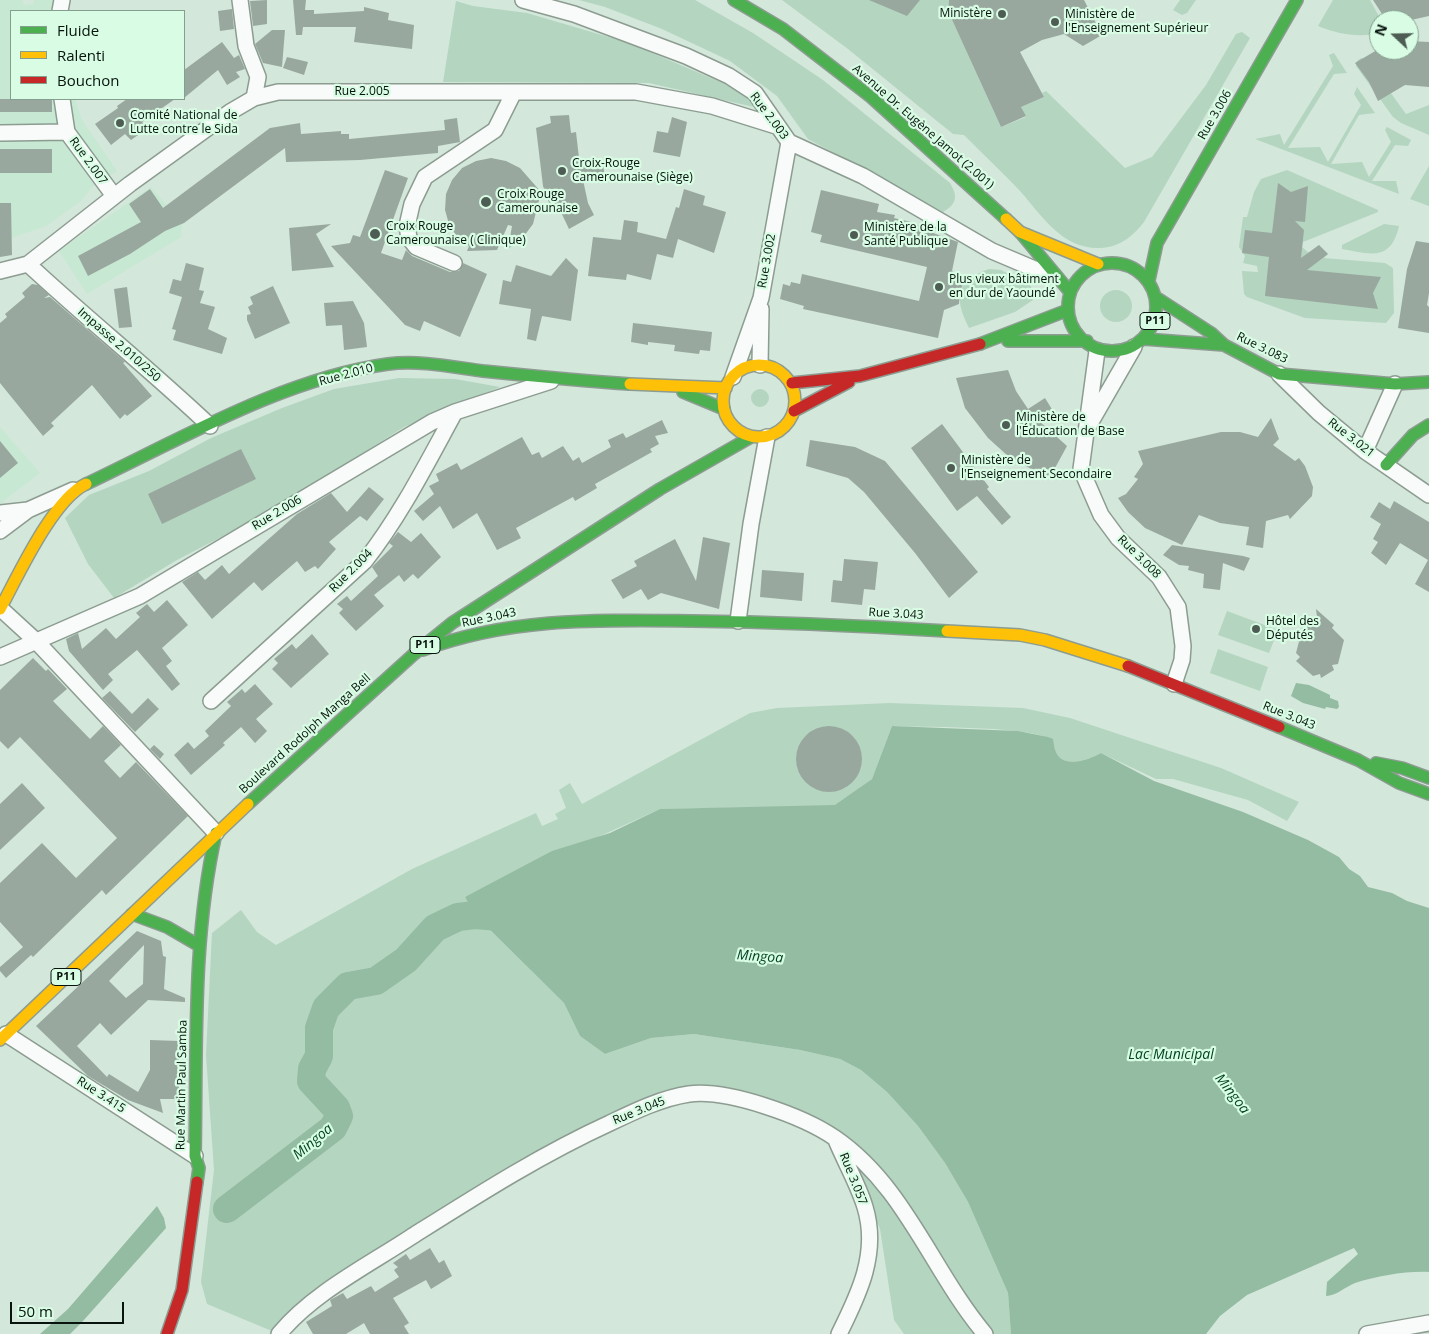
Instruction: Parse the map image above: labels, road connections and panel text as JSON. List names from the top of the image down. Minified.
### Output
{"streets":{"main road":["Rue 3.006","Avenue Dr. Eugène Jamot (2.001)","P11","Rue 3.083","Rue 2.010","Rue 3.043","Boulevard Rodolph Manga Bell","Rue Martin Paul Samba"],"street":["Rue 2.005","Rue 2.003","Rue 2.007","Rue 3.002","Impasse 2.010/250","Rue 3.021","Rue 2.006","Rue 3.008","Rue 2.004","Rue 3.415","Rue 3.045","Rue 3.057"]},"crossings":[["Rue 2.005","Rue 2.003"],["Rue 2.005","Rue 2.007"],["Rue 2.005","Impasse 2.010/250"],["Rue 2.003","Rue 3.002"],["Avenue Dr. Eugène Jamot (2.001)","P11"],["Avenue Dr. Eugène Jamot (2.001)","Rue 3.083"],["Avenue Dr. Eugène Jamot (2.001)","Rue 3.008"],["Rue 3.002","P11"],["Rue 3.002","Rue 2.010"],["P11","Rue 3.083"],["P11","Rue 2.010"],["P11","Rue 3.008"],["P11","Boulevard Rodolph Manga Bell"],["Impasse 2.010/250","Rue 2.010"],["Rue 3.083","Rue 3.021"],["Rue 3.083","Rue 3.008"],["Rue 2.010","Rue 2.006"],["Rue 2.006","Rue 2.004"],["Rue 3.008","Rue 3.043"],["Rue 3.043","Boulevard Rodolph Manga Bell"],["Boulevard Rodolph Manga Bell","Rue Martin Paul Samba"],["Boulevard Rodolph Manga Bell","Rue 3.415"],["Rue Martin Paul Samba","Rue 3.415"],["Rue 3.045","Rue 3.057"]],"water":["Mingoa","Lac Municipal"],"places":["Ministère","Ministère de l'Enseignement Supérieur","Comité National de Lutte contre le Sida","Croix-Rouge Camerounaise (Siège)","Croix Rouge Camerounaise","Croix Rouge Camerounaise ( Clinique)","Ministère de la Santé Publique","Plus vieux bâtiment en dur de Yaoundé","Ministère de l'Éducation de Base","Ministère de l'Enseignement Secondaire","Hôtel des Députés"],"legend":["Fluide","Ralenti","Bouchon"],"scale_bar":"50 m","north":"left"}
